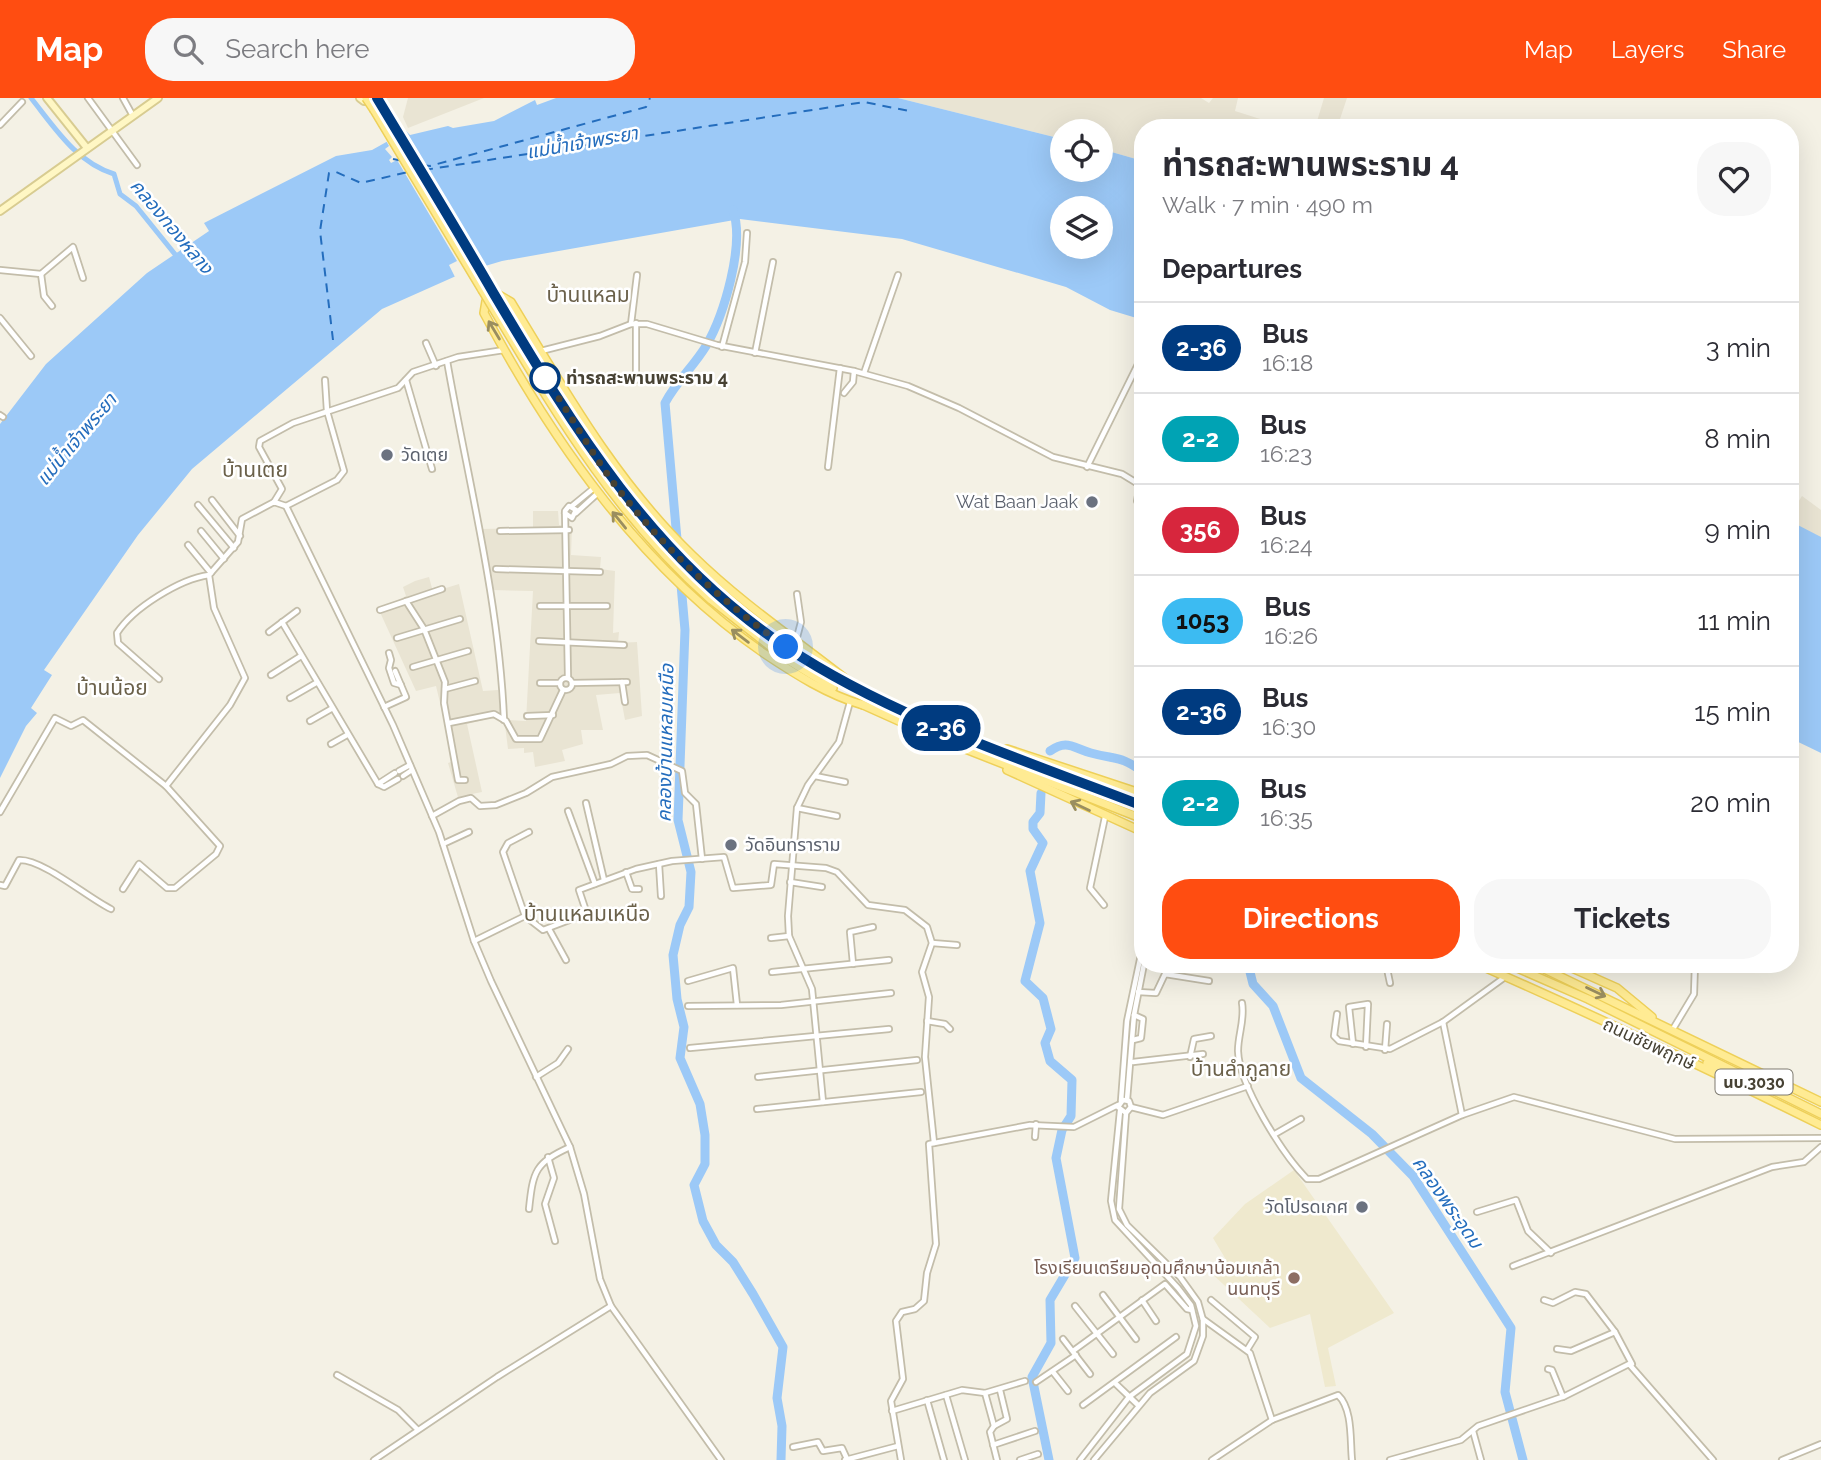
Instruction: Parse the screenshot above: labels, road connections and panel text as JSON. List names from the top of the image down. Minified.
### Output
{"streets":{"main road":["ถนนชัยพฤกษ์","นบ.3030"]},"districts":["บ้านแหลม","บ้านเตย","บ้านน้อย","บ้านแหลมเหนือ","บ้านลำภูลาย"],"water":["แม่น้ำเจ้าพระยา","คลองทองหลาง","คลองบ้านแหลมเหนือ","คลองพระอุดม"],"places":["ท่ารถสะพานพระราม 4","วัดเตย","Wat Baan Jaak","วัดอินทราราม","วัดโปรดเกศ","โรงเรียนเตรียมอุดมศึกษาน้อมเกล้า นนทบุรี"],"lines":["bus line 2-36"],"page":{"header":"Map","search":"Search here","nav":["Map","Layers","Share"],"on_map":"2-36","heading":[["ท่ารถสะพานพระราม 4","Walk · 7 min · 490 m"],"Departures"],"list":[{"mark":"2-36","name":"Bus","note":"16:18","value":"3 min"},{"mark":"2-2","name":"Bus","note":"16:23","value":"8 min"},{"mark":"356","name":"Bus","note":"16:24","value":"9 min"},{"mark":"1053","name":"Bus","note":"16:26","value":"11 min"},{"mark":"2-36","name":"Bus","note":"16:30","value":"15 min"},{"mark":"2-2","name":"Bus","note":"16:35","value":"20 min"}],"buttons":["Directions","Tickets"]}}
